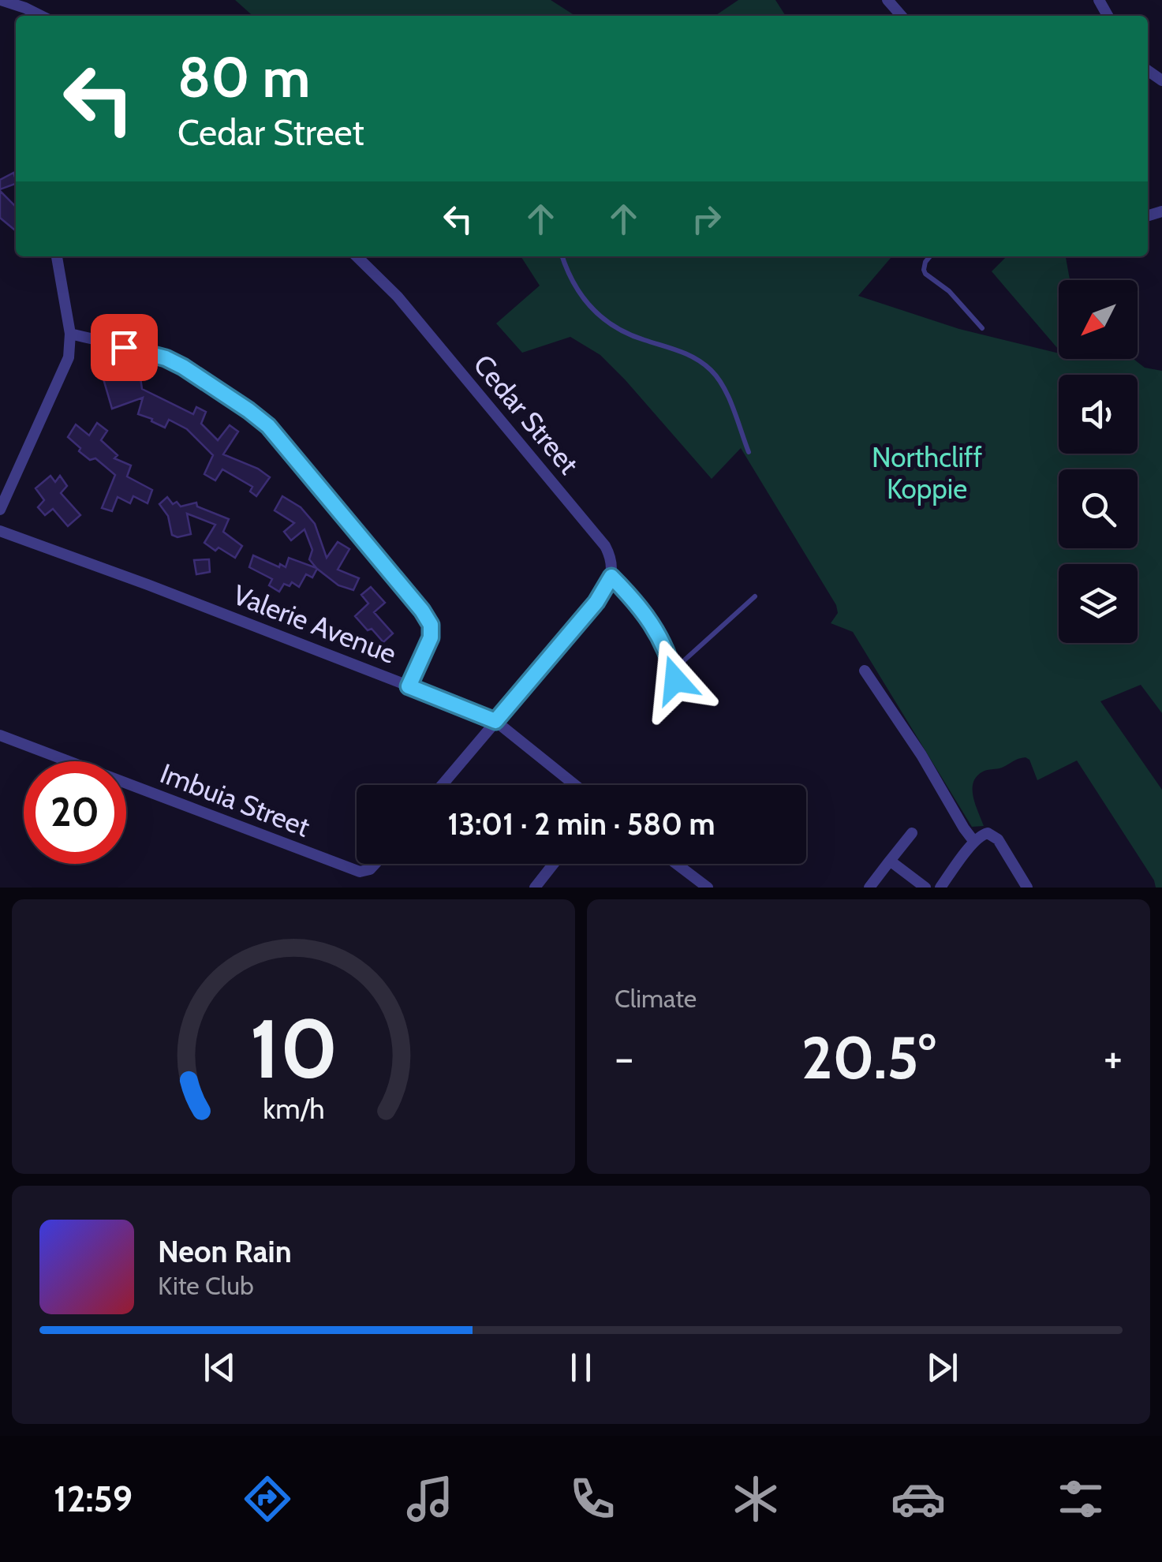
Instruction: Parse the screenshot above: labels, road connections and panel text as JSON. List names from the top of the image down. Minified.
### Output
{"streets":{"street":["Cedar Street","Valerie Avenue","Imbuia Street"]},"parks":["Northcliff Koppie"],"north":"bottom left","page":{"turn":["80 m","Cedar Street"],"limit":"20","trip":"13:01 · 2 min · 580 m","tile":"Climate","heat":["−","20.5°","+"],"song":["Neon Rain","Kite Club"],"tabs":"12:59","gauge":["10","km/h"]}}
